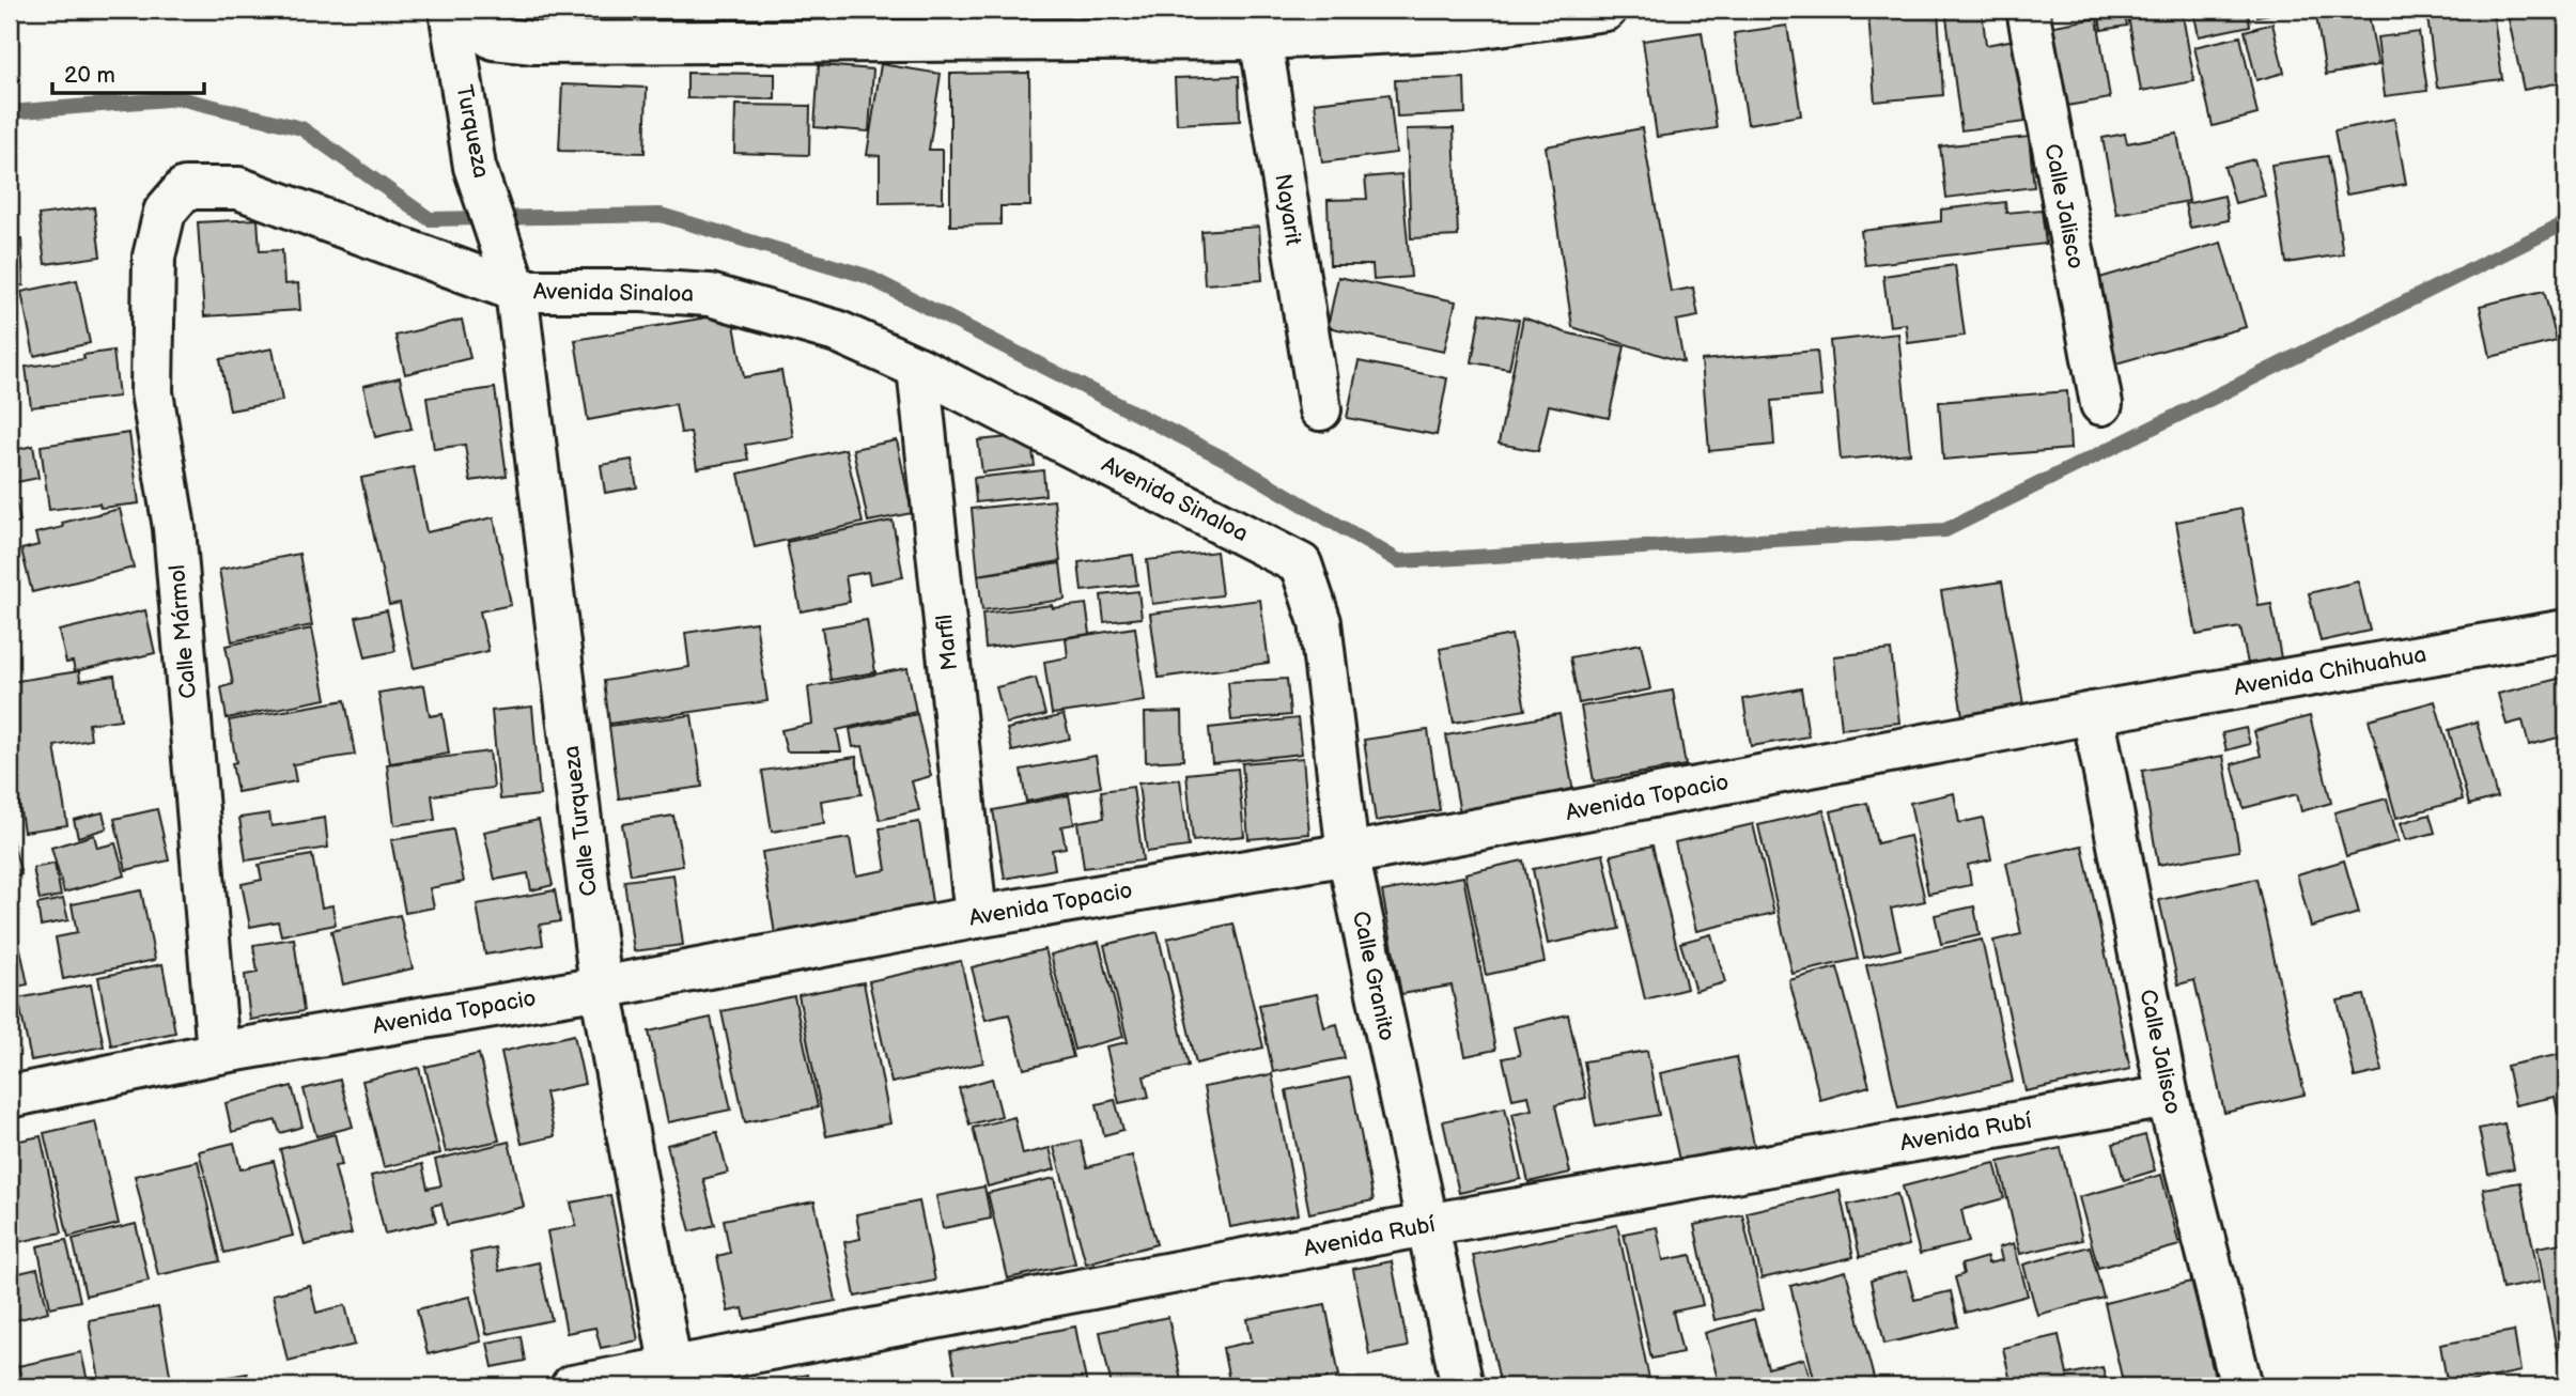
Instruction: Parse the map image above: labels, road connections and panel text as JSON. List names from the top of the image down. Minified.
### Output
{"streets":{"street":["Turqueza","Calle Jalisco","Nayarit","Avenida Sinaloa","Calle Mármol","Marfil","Avenida Chihuahua","Avenida Topacio","Calle Turqueza","Calle Granito","Avenida Rubí"]},"crossings":[["Turqueza","Calle Turqueza"],["Calle Jalisco","Avenida Chihuahua"],["Calle Jalisco","Avenida Topacio"],["Calle Jalisco","Avenida Rubí"],["Avenida Sinaloa","Calle Mármol"],["Avenida Sinaloa","Marfil"],["Avenida Sinaloa","Calle Turqueza"],["Avenida Sinaloa","Calle Granito"],["Calle Mármol","Avenida Topacio"],["Marfil","Avenida Topacio"],["Avenida Chihuahua","Avenida Topacio"],["Avenida Topacio","Calle Turqueza"],["Avenida Topacio","Calle Granito"],["Calle Turqueza","Avenida Rubí"],["Calle Granito","Avenida Rubí"]],"scale_bar":"20 m"}
